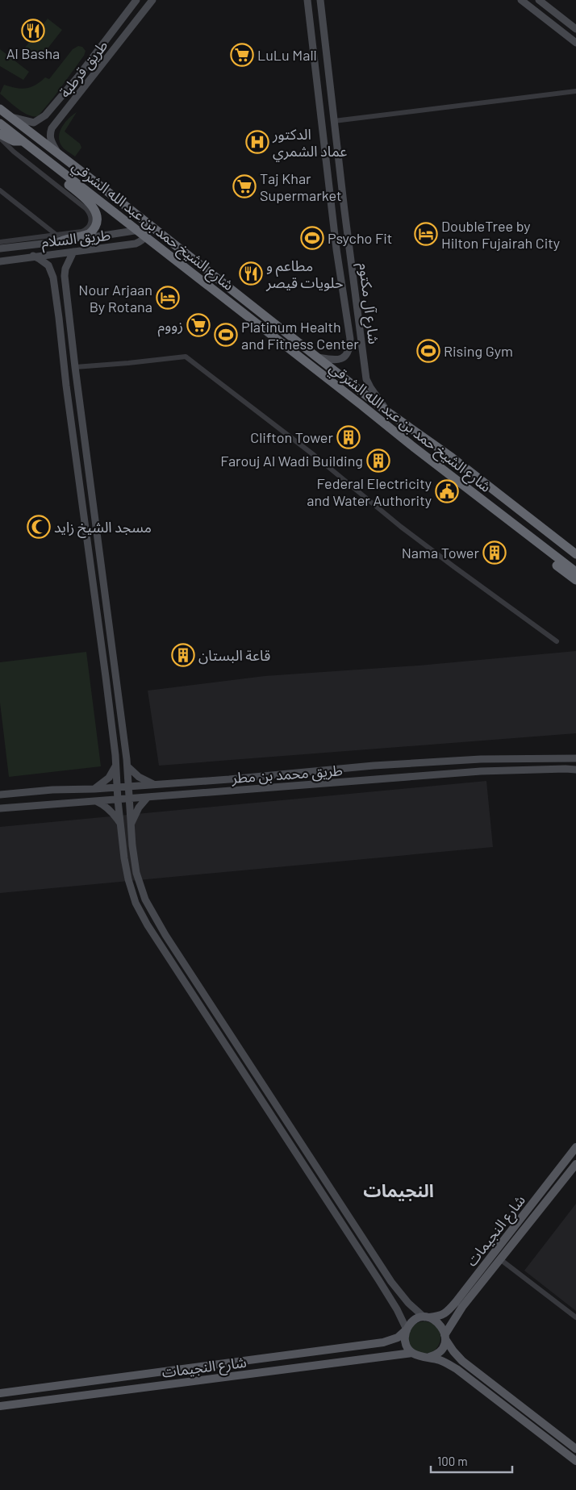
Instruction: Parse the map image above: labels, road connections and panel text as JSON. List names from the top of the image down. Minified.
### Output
{"streets":{"highway":["شارع الشيخ حمد بن عبد الله الشرقي"],"main road":["شارع النجيمات"],"street":["طريق قرطبة","طريق السلام","شارع آل مكتوم","طريق محمد بن مطر"]},"crossings":[["طريق قرطبة","شارع الشيخ حمد بن عبد الله الشرقي"],["شارع الشيخ حمد بن عبد الله الشرقي","طريق السلام"],["شارع الشيخ حمد بن عبد الله الشرقي","شارع آل مكتوم"]],"districts":["النجيمات"],"places":{"restaurant":["Al Basha","مطاعم و حلويات قيصر"],"supermarket":["LuLu Mall","Taj Khar Supermarket","زووم"],"hospital":["الدكتور عماد الشمري"],"hotel":["DoubleTree by Hilton Fujairah City","Nour Arjaan By Rotana"],"sports":["Psycho Fit","Platinum Health and Fitness Center","Rising Gym"],"building":["Clifton Tower","Farouj Al Wadi Building","Nama Tower","قاعة البستان"],"public building":["Federal Electricity and Water Authority"],"mosque":["مسجد الشيخ زايد"]},"scale_bar":"100 m"}
